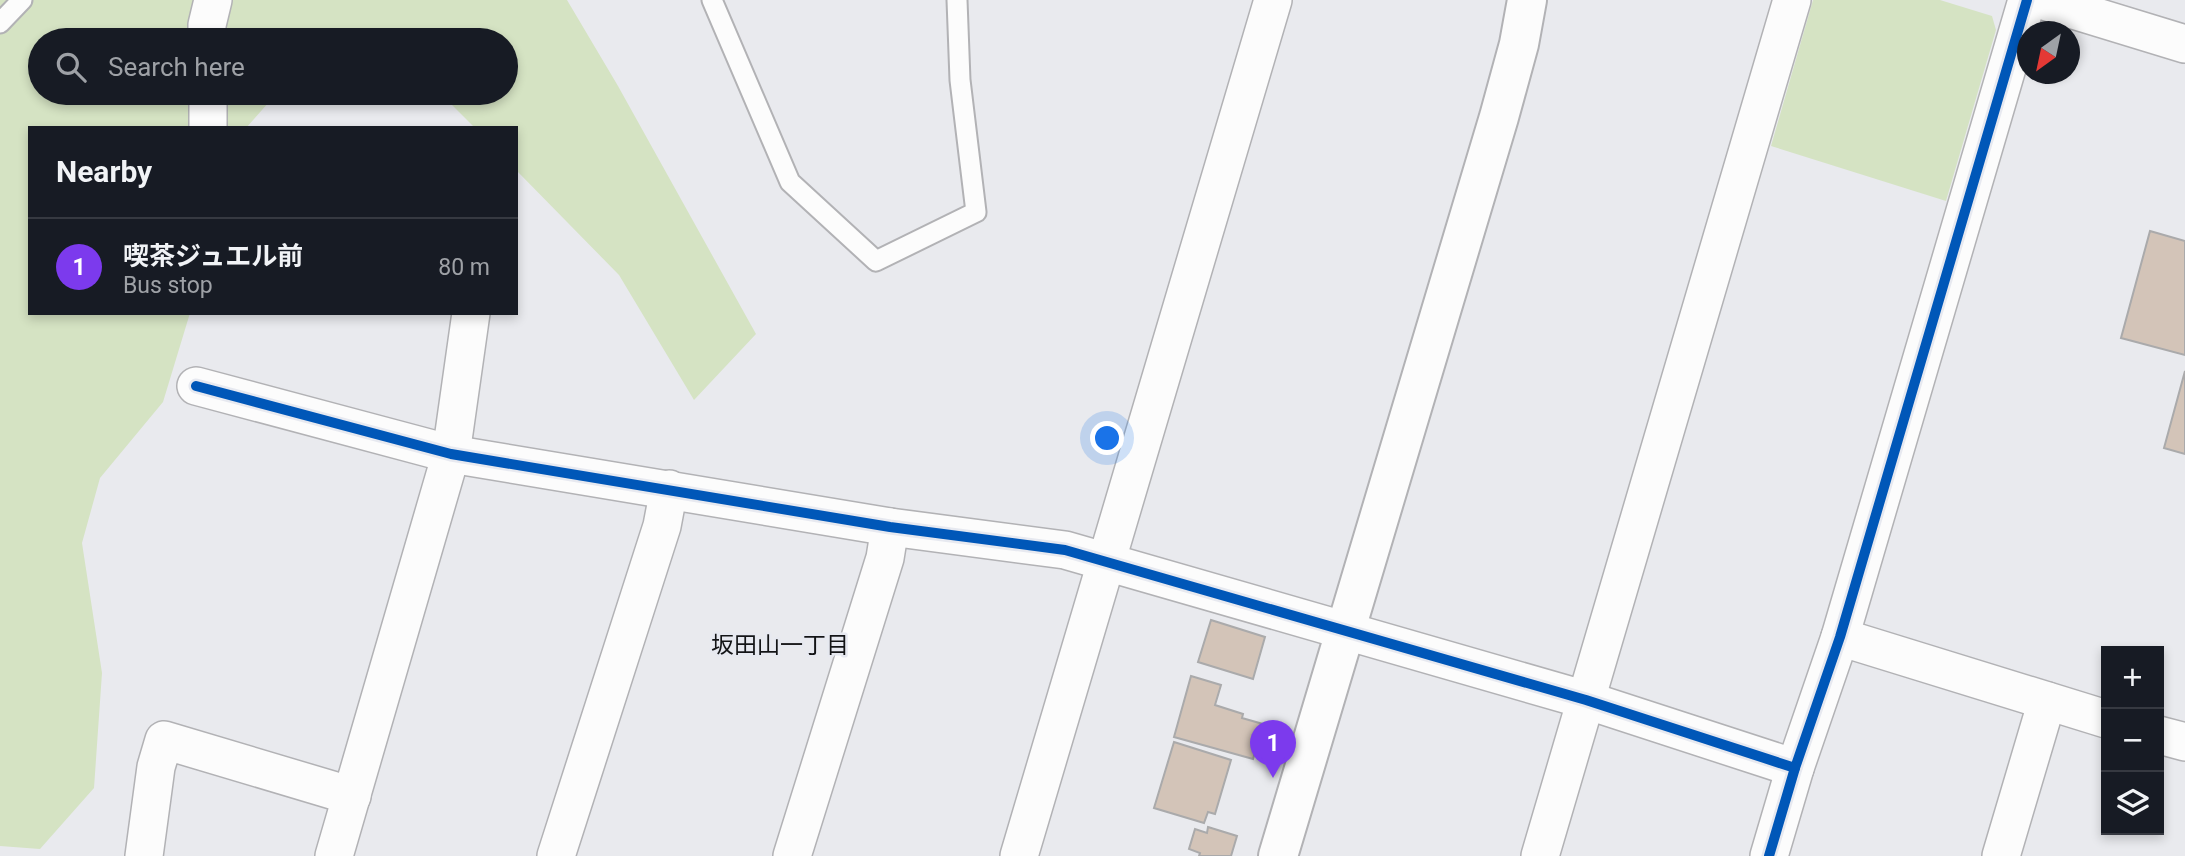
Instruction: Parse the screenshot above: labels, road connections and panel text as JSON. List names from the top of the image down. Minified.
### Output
{"districts":["坂田山一丁目"],"north":"bottom left","page":{"search":"Search here","heading":"Nearby","list":[{"mark":"1","name":"喫茶ジュエル前","note":"Bus stop","value":"80 m"}],"map_buttons":["+","−"],"pins":"1"}}
